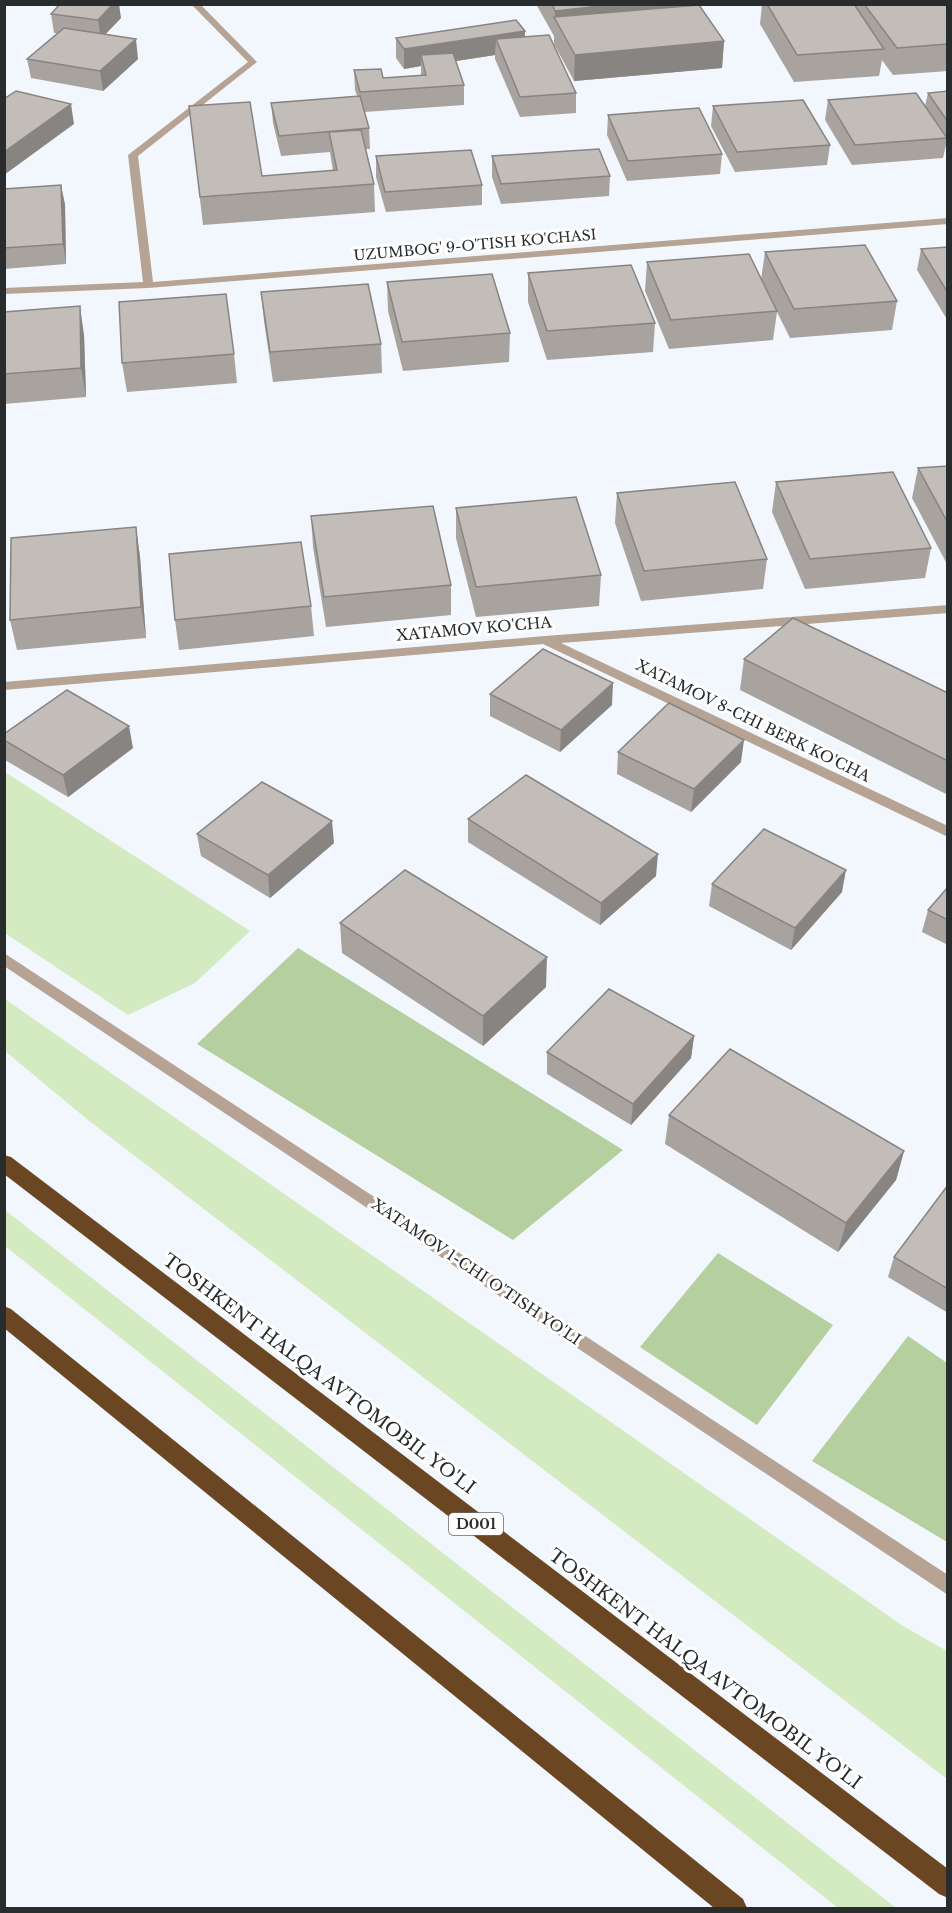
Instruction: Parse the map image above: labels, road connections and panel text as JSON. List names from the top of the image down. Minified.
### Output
{"streets":{"highway":["TOSHKENT HALQA AVTOMOBIL YO'LI","D001"],"street":["UZUMBOG' 9-O'TISH KO'CHASI","XATAMOV KO'CHA","XATAMOV 8-CHI BERK KO'CHA","XATAMOV 1-CHI O'TISH YO'LI"]},"crossings":[["XATAMOV KO'CHA","XATAMOV 8-CHI BERK KO'CHA"]]}
